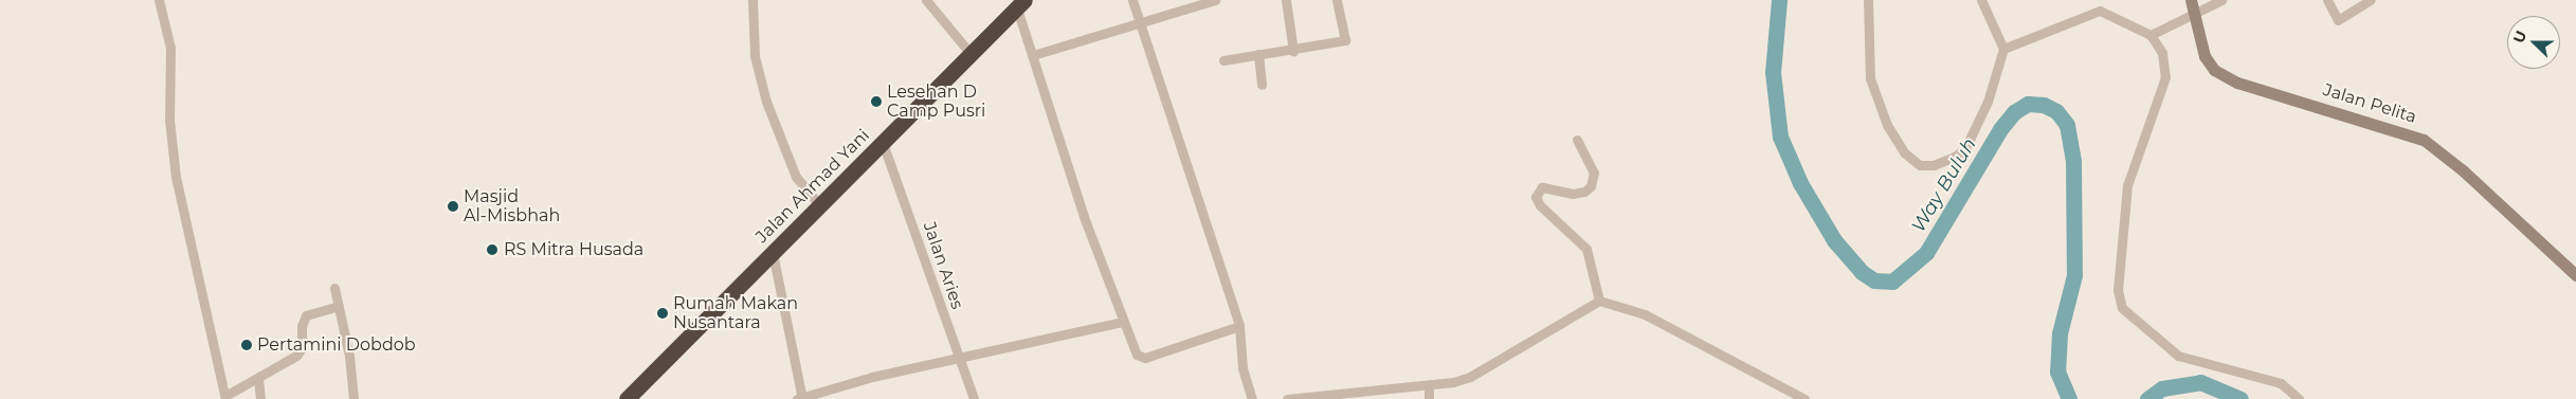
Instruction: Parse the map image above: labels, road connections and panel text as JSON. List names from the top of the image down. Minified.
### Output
{"streets":{"highway":["Jalan Ahmad Yani"],"street":["Jalan Pelita","Jalan Aries"]},"crossings":[["Jalan Ahmad Yani","Jalan Aries"]],"water":["Way Buluh"],"places":["Lesehan D Camp Pusri","Masjid Al-Misbhah","RS Mitra Husada","Rumah Makan Nusantara","Pertamini Dobdob"],"north":"left"}
